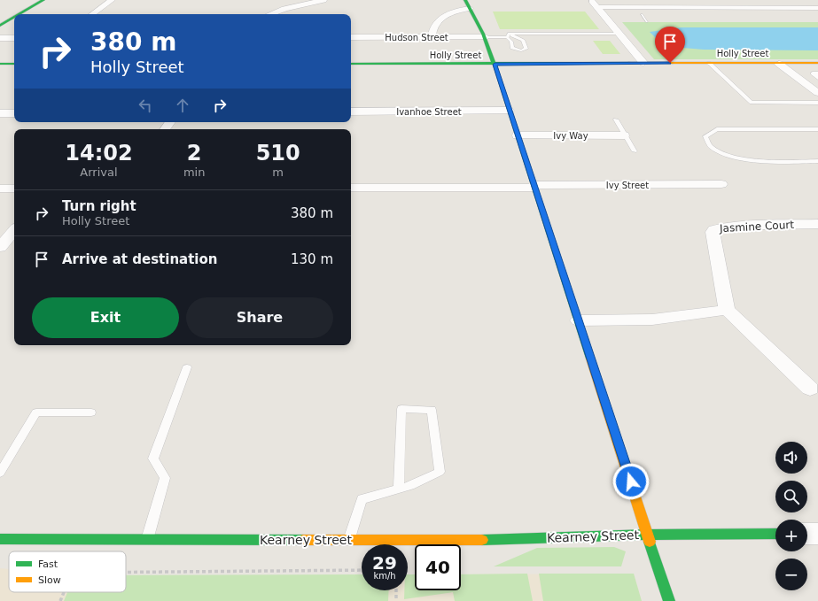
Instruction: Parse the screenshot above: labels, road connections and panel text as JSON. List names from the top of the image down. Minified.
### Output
{"streets":{"street":["Hudson Street","Holly Street","Ivanhoe Street","Ivy Way","Ivy Street","Jasmine Court","Kearney Street"]},"legend":["Fast","Slow"],"page":{"turn":["380 m","Holly Street"],"eta":["14:02","Arrival","2","min","510","m"],"list":[{"name":"Turn right","note":"Holly Street","value":"380 m"},{"name":"Arrive at destination","value":"130 m"}],"buttons":["Exit","Share"],"map_buttons":["+","−"],"speed":"29 km/h","limit":"40"}}
